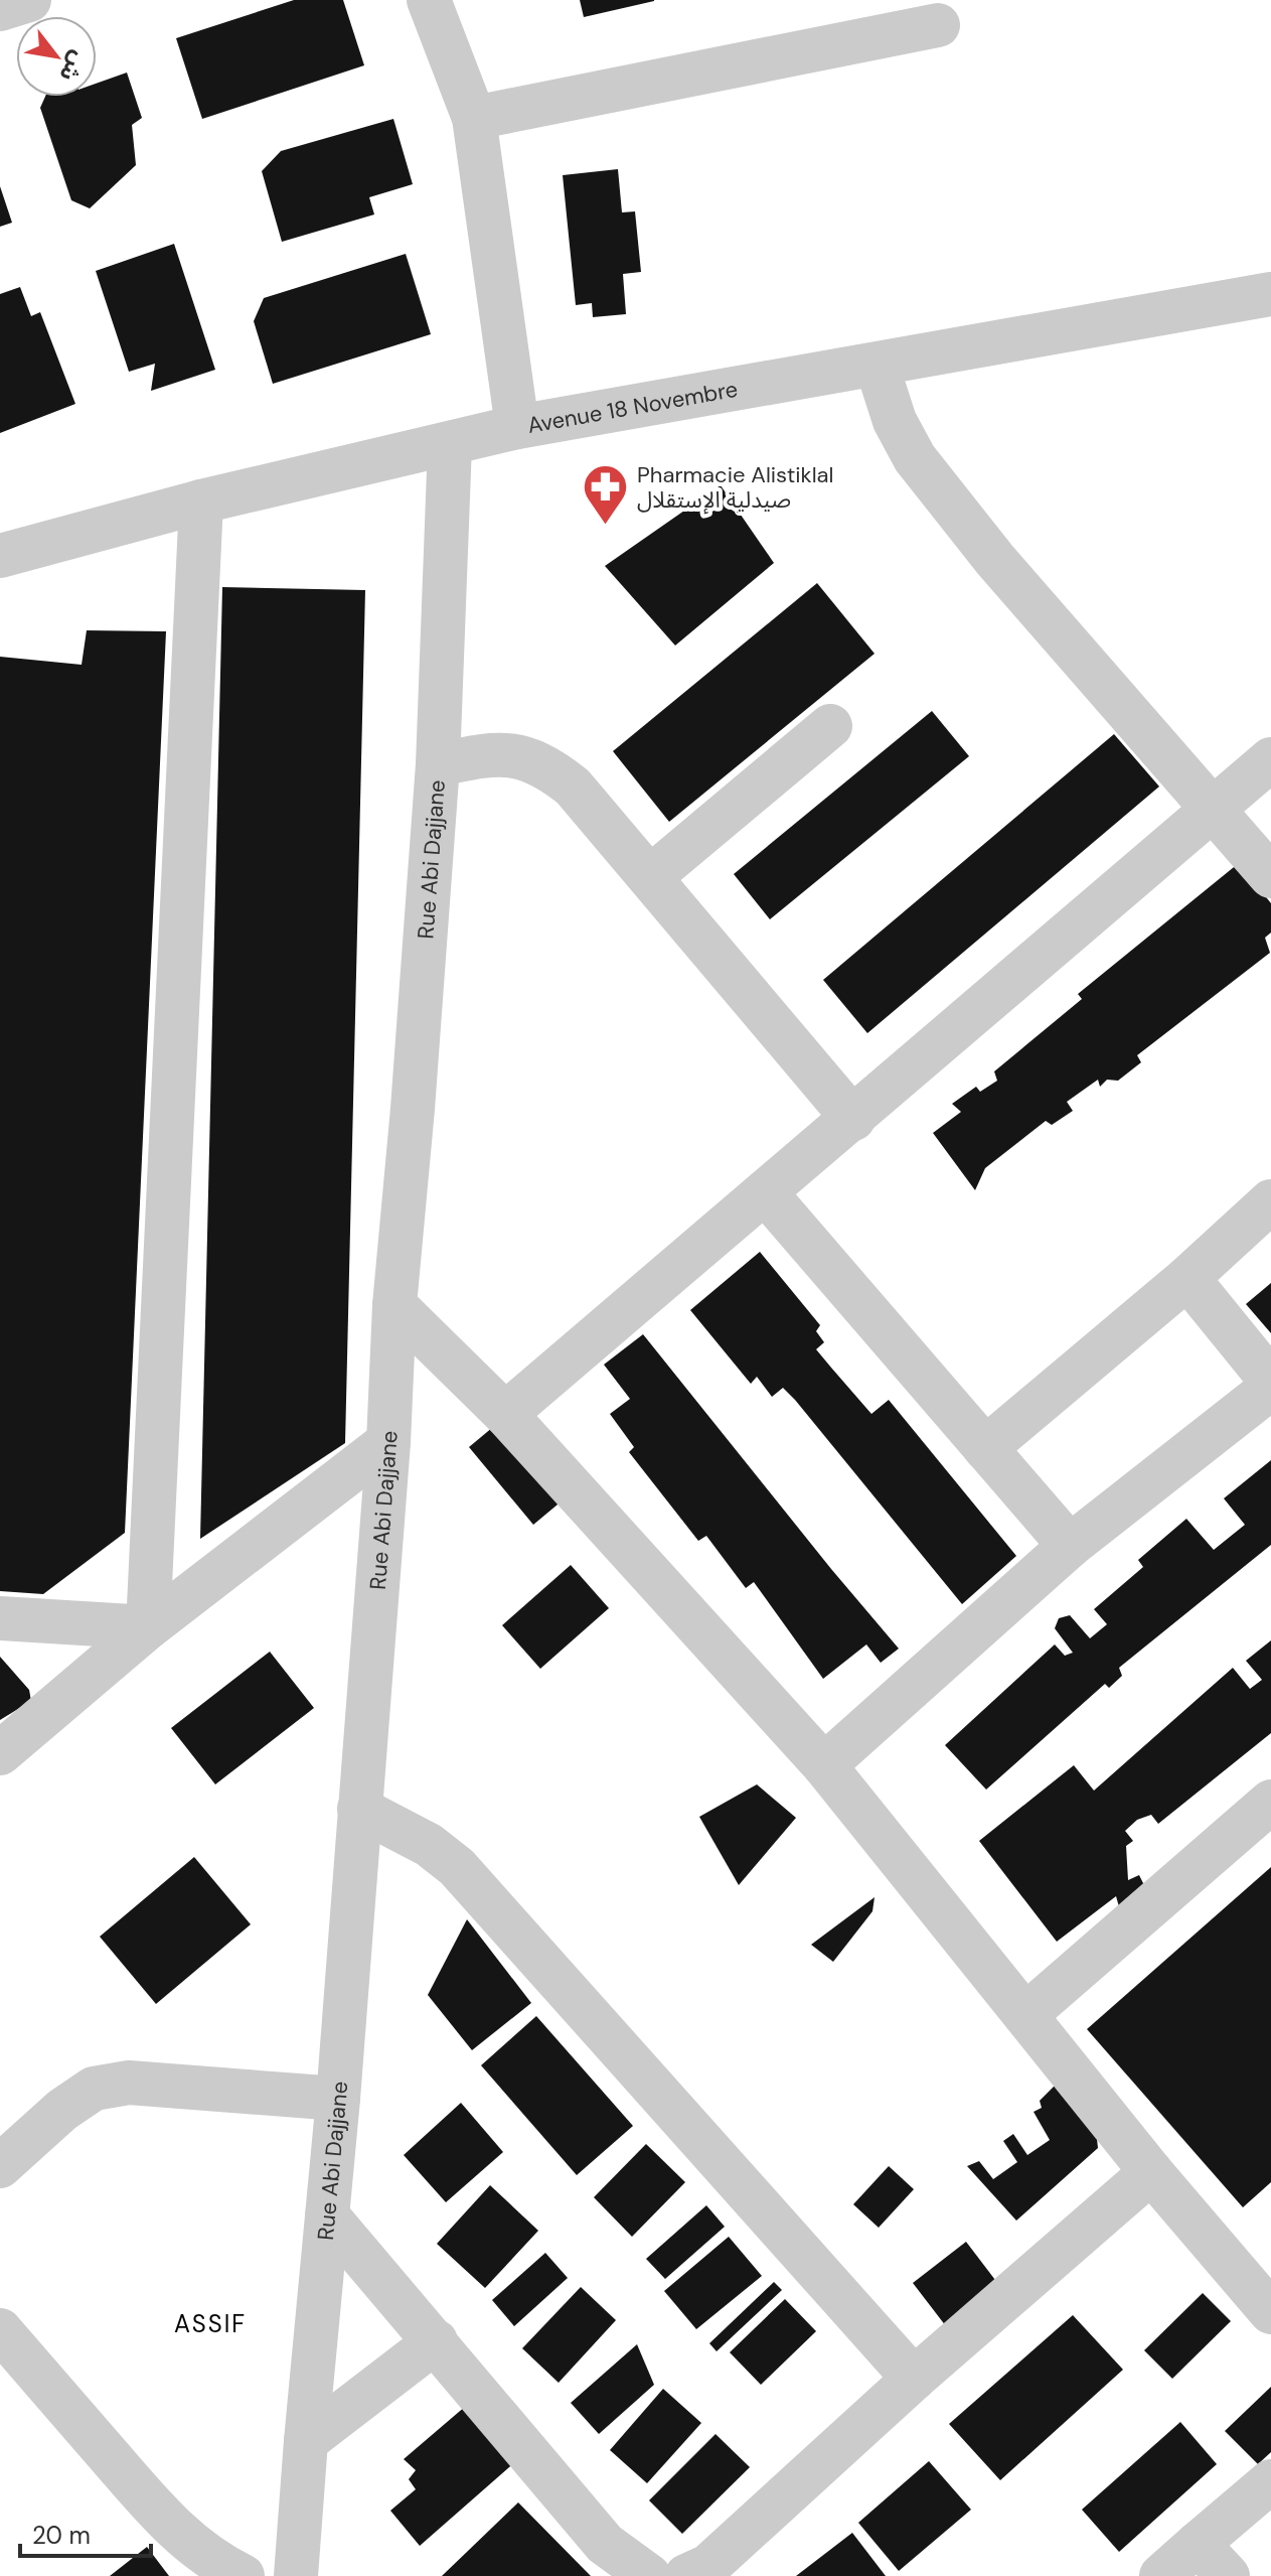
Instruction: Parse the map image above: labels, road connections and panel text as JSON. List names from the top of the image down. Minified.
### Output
{"streets":{"street":["Avenue 18 Novembre","Rue Abi Dajjane"]},"crossings":[["Avenue 18 Novembre","Rue Abi Dajjane"]],"districts":["ASSIF"],"places":{"pharmacy":["Pharmacie Alistiklal صيدلية الإستقلال"]},"scale_bar":"20 m","north":"bottom right"}
